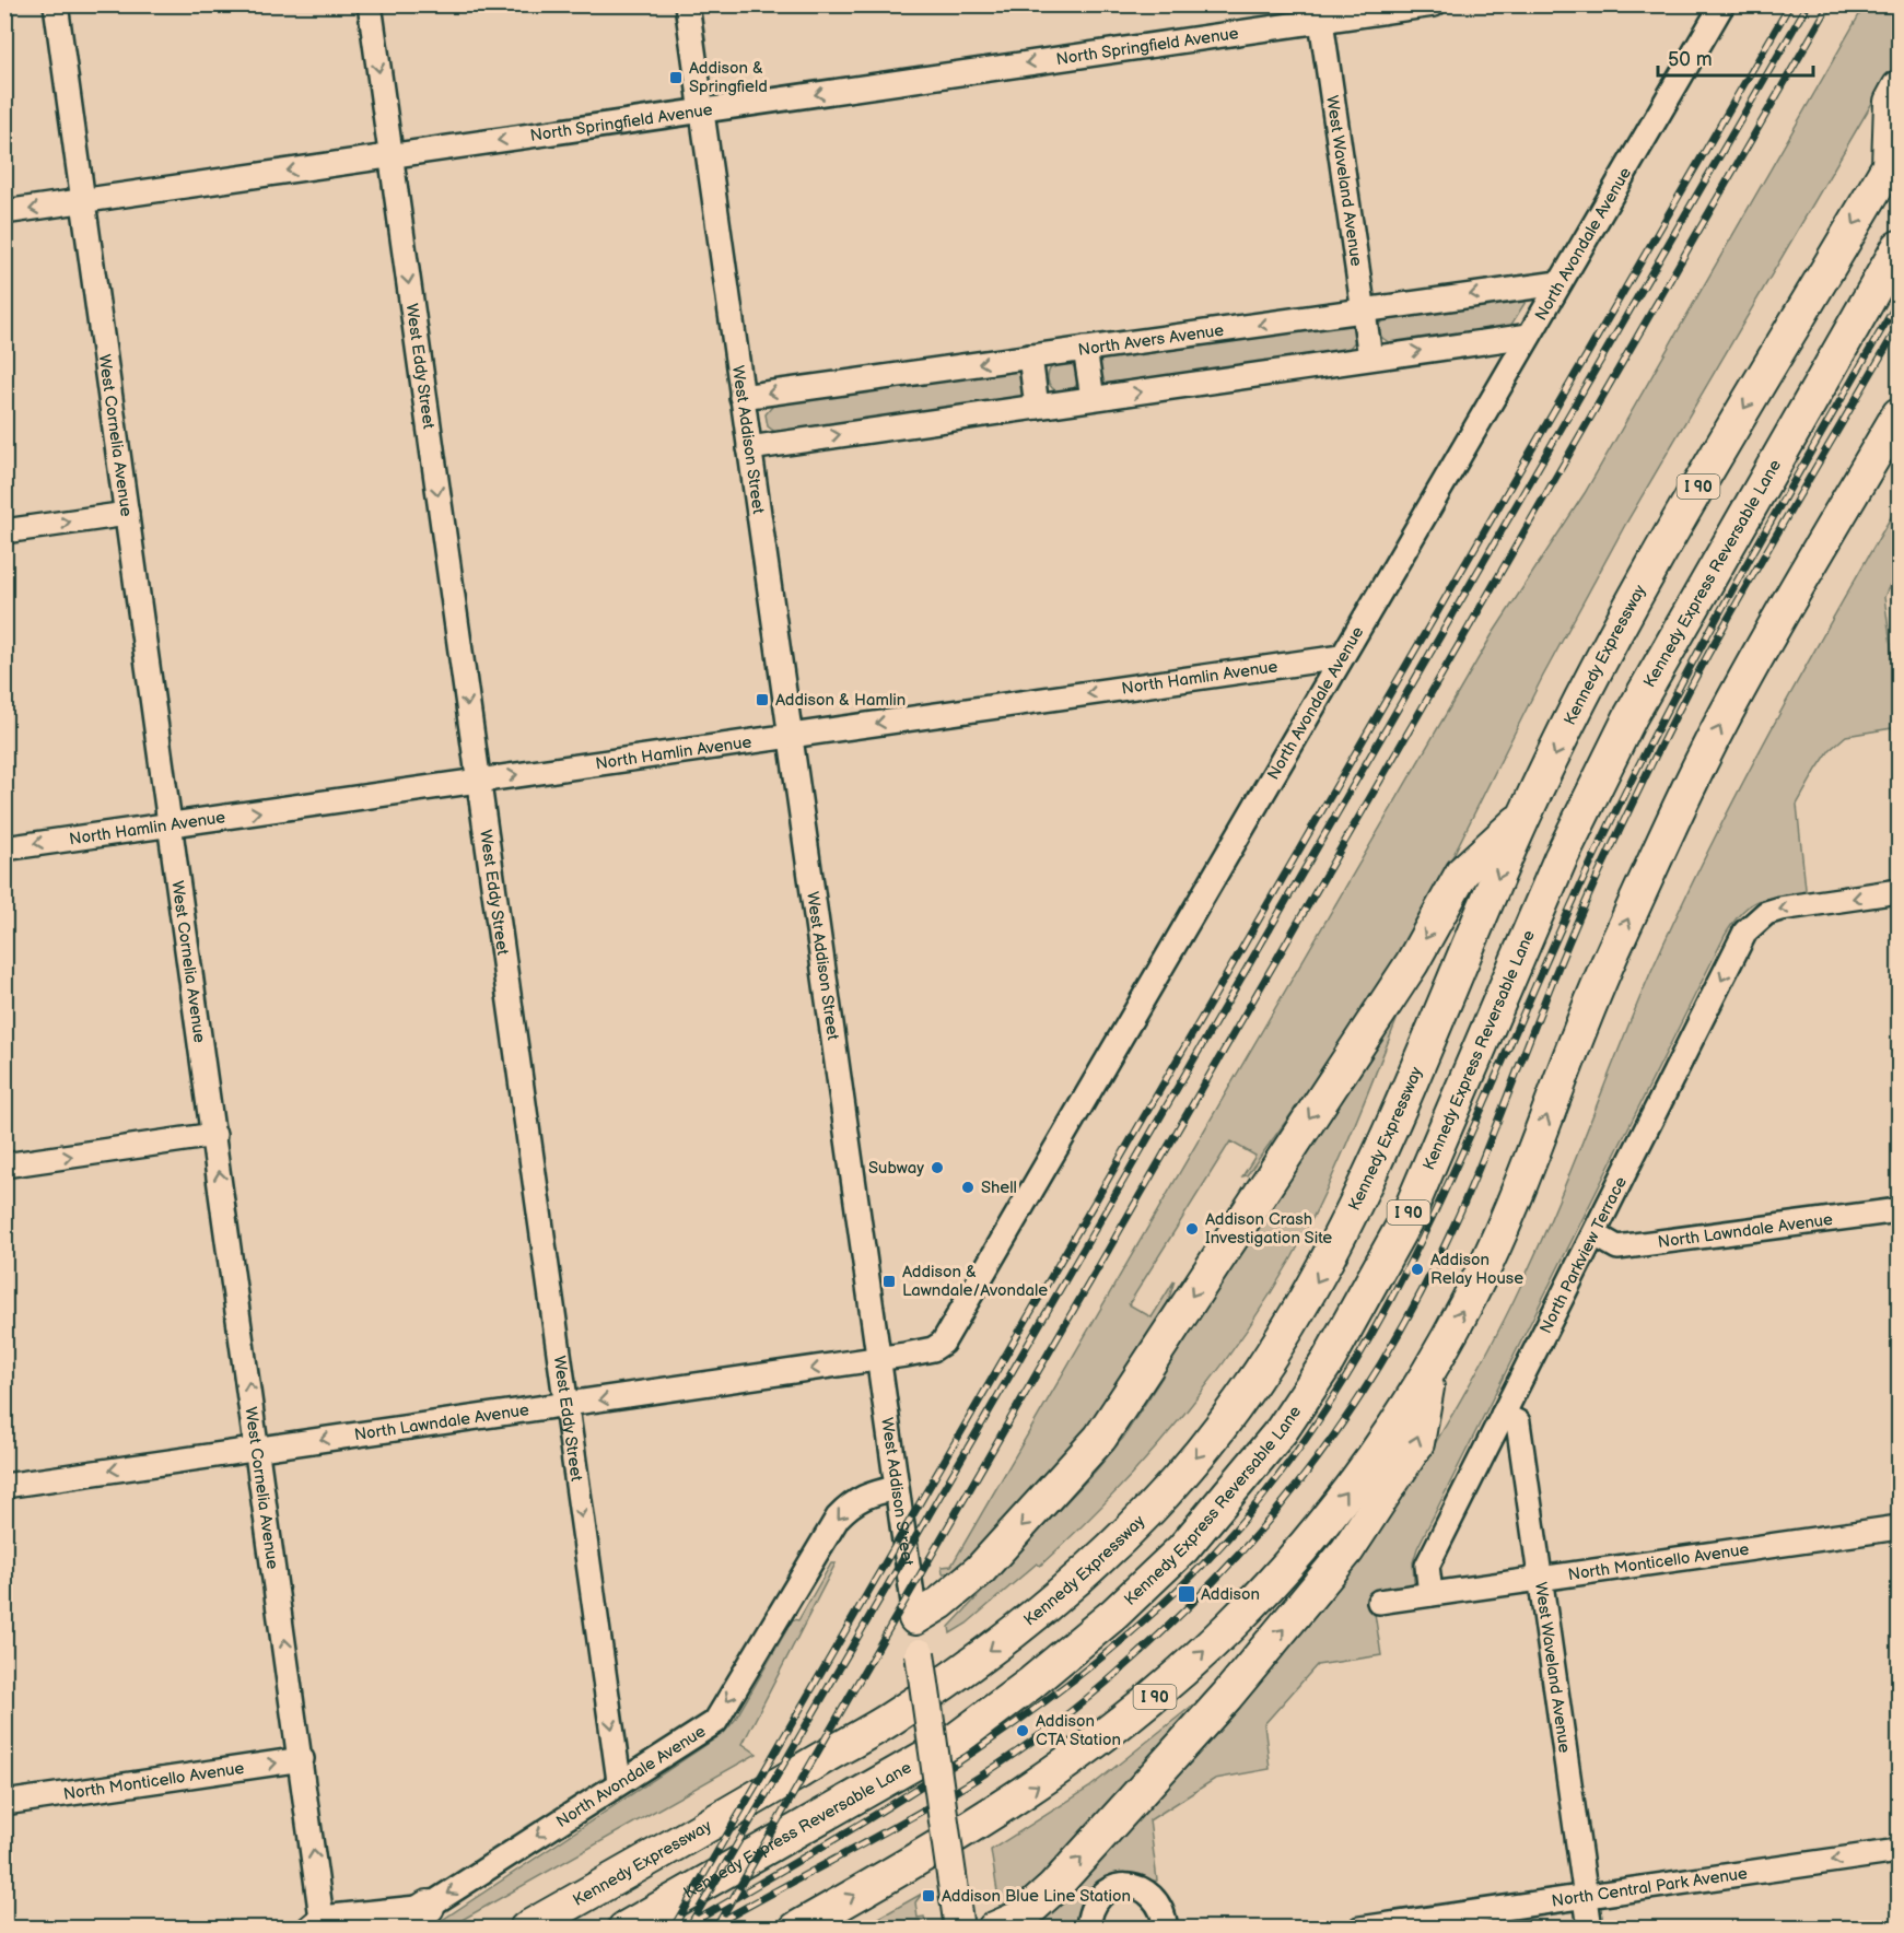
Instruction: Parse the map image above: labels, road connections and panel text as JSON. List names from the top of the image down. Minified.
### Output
{"streets":{"highway":["I 90","Kennedy Express Reversable Lane","Kennedy Expressway"],"main road":["West Addison Street"],"street":["North Springfield Avenue","West Waveland Avenue","North Avondale Avenue","North Avers Avenue","West Eddy Street","West Cornelia Avenue","North Hamlin Avenue","North Lawndale Avenue","North Parkview Terrace","North Monticello Avenue","North Central Park Avenue"]},"crossings":[["North Springfield Avenue","West Waveland Avenue"],["North Springfield Avenue","West Eddy Street"],["North Springfield Avenue","West Cornelia Avenue"],["North Springfield Avenue","West Addison Street"],["West Waveland Avenue","North Avers Avenue"],["West Waveland Avenue","North Parkview Terrace"],["West Waveland Avenue","North Monticello Avenue"],["West Waveland Avenue","North Central Park Avenue"],["North Avondale Avenue","North Avers Avenue"],["North Avondale Avenue","West Eddy Street"],["North Avondale Avenue","West Cornelia Avenue"],["North Avondale Avenue","West Addison Street"],["North Avondale Avenue","North Hamlin Avenue"],["North Avondale Avenue","North Lawndale Avenue"],["North Avers Avenue","West Addison Street"],["West Eddy Street","North Hamlin Avenue"],["West Eddy Street","North Lawndale Avenue"],["West Cornelia Avenue","North Hamlin Avenue"],["West Cornelia Avenue","North Lawndale Avenue"],["West Cornelia Avenue","North Monticello Avenue"],["West Addison Street","North Hamlin Avenue"],["West Addison Street","North Lawndale Avenue"],["North Lawndale Avenue","North Parkview Terrace"],["North Parkview Terrace","North Monticello Avenue"]],"one_way":["North Springfield Avenue","West Eddy Street","West Cornelia Avenue","North Lawndale Avenue","North Parkview Terrace","North Monticello Avenue","North Central Park Avenue"],"places":{"transit":["Addison & Springfield","Addison & Hamlin","Addison & Lawndale/Avondale","Addison","Addison Blue Line Station"],"other":["Subway","Shell","Addison Crash Investigation Site","Addison Relay House","Addison CTA Station"]},"scale_bar":"50 m"}
